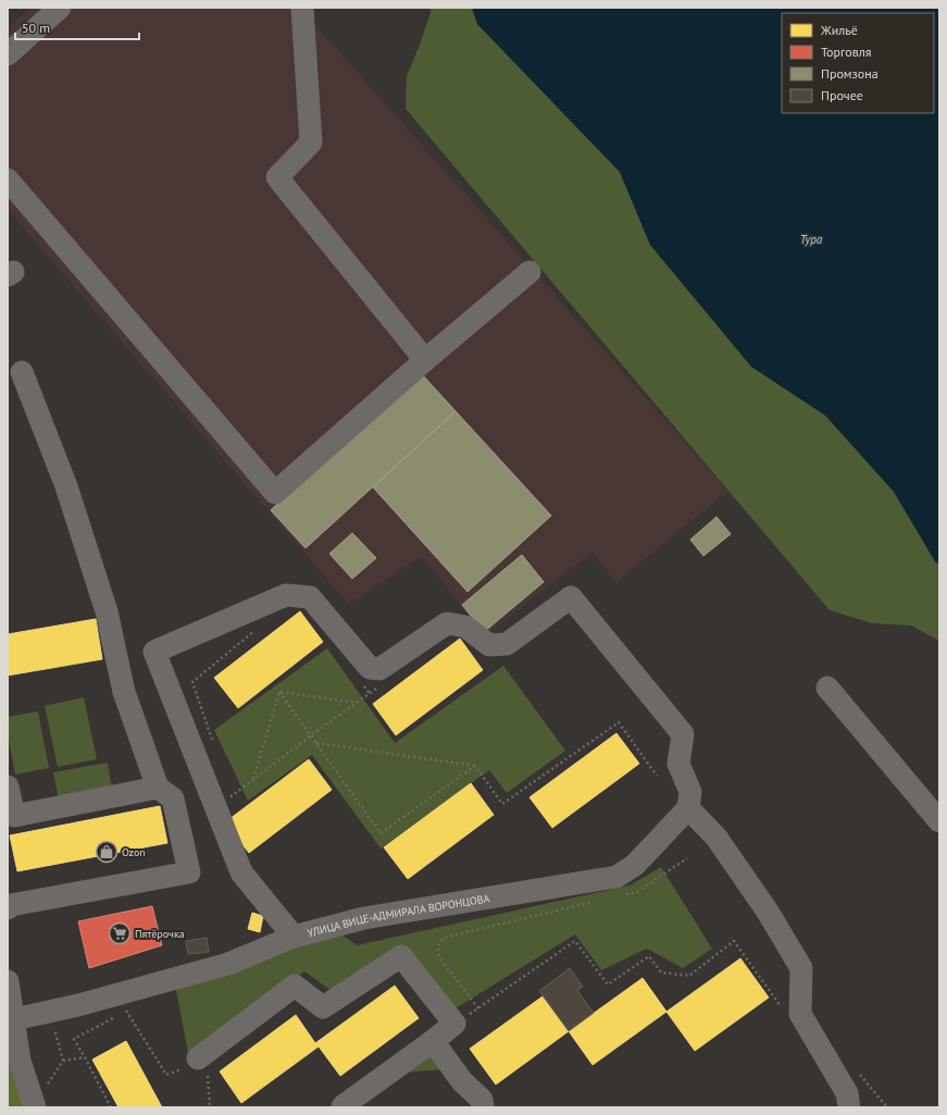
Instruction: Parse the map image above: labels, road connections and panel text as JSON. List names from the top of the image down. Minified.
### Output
{"streets":{"street":["УЛИЦА ВИЦЕ-АДМИРАЛА ВОРОНЦОВА"]},"water":["Тура"],"places":{"shop":["Ozon"],"supermarket":["Пятёрочка"]},"legend":["Жильё","Торговля","Промзона","Прочее"],"scale_bar":"50 m"}
